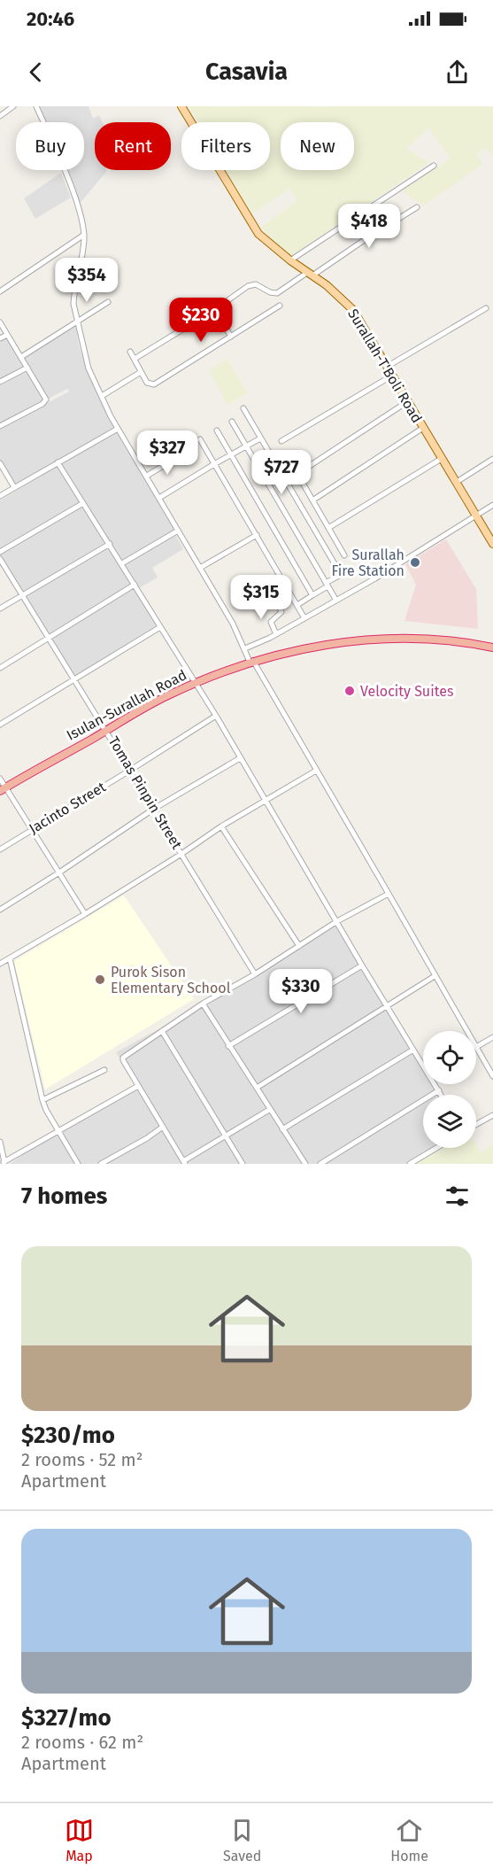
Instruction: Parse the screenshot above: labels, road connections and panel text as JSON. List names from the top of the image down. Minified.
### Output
{"streets":{"highway":["Isulan-Surallah Road"],"main road":["Surallah-T'Boli Road"],"street":["Tomas Pinpin Street","Jacinto Street"]},"crossings":[["Isulan-Surallah Road","Tomas Pinpin Street"],["Tomas Pinpin Street","Jacinto Street"]],"places":["Surallah Fire Station","Velocity Suites","Purok Sison Elementary School"],"page":{"status":"20:46","header":"Casavia","chip":["Buy","Rent","Filters","New"],"price":["$418","$354","$230","$327","$727","$315","$330"],"heading":"7 homes","list":[{"name":"$230/mo","note":"2 rooms · 52 m² · Apartment"},{"name":"$327/mo","note":"2 rooms · 62 m² · Apartment"}],"tabs":["Map","Saved","Home"]}}
